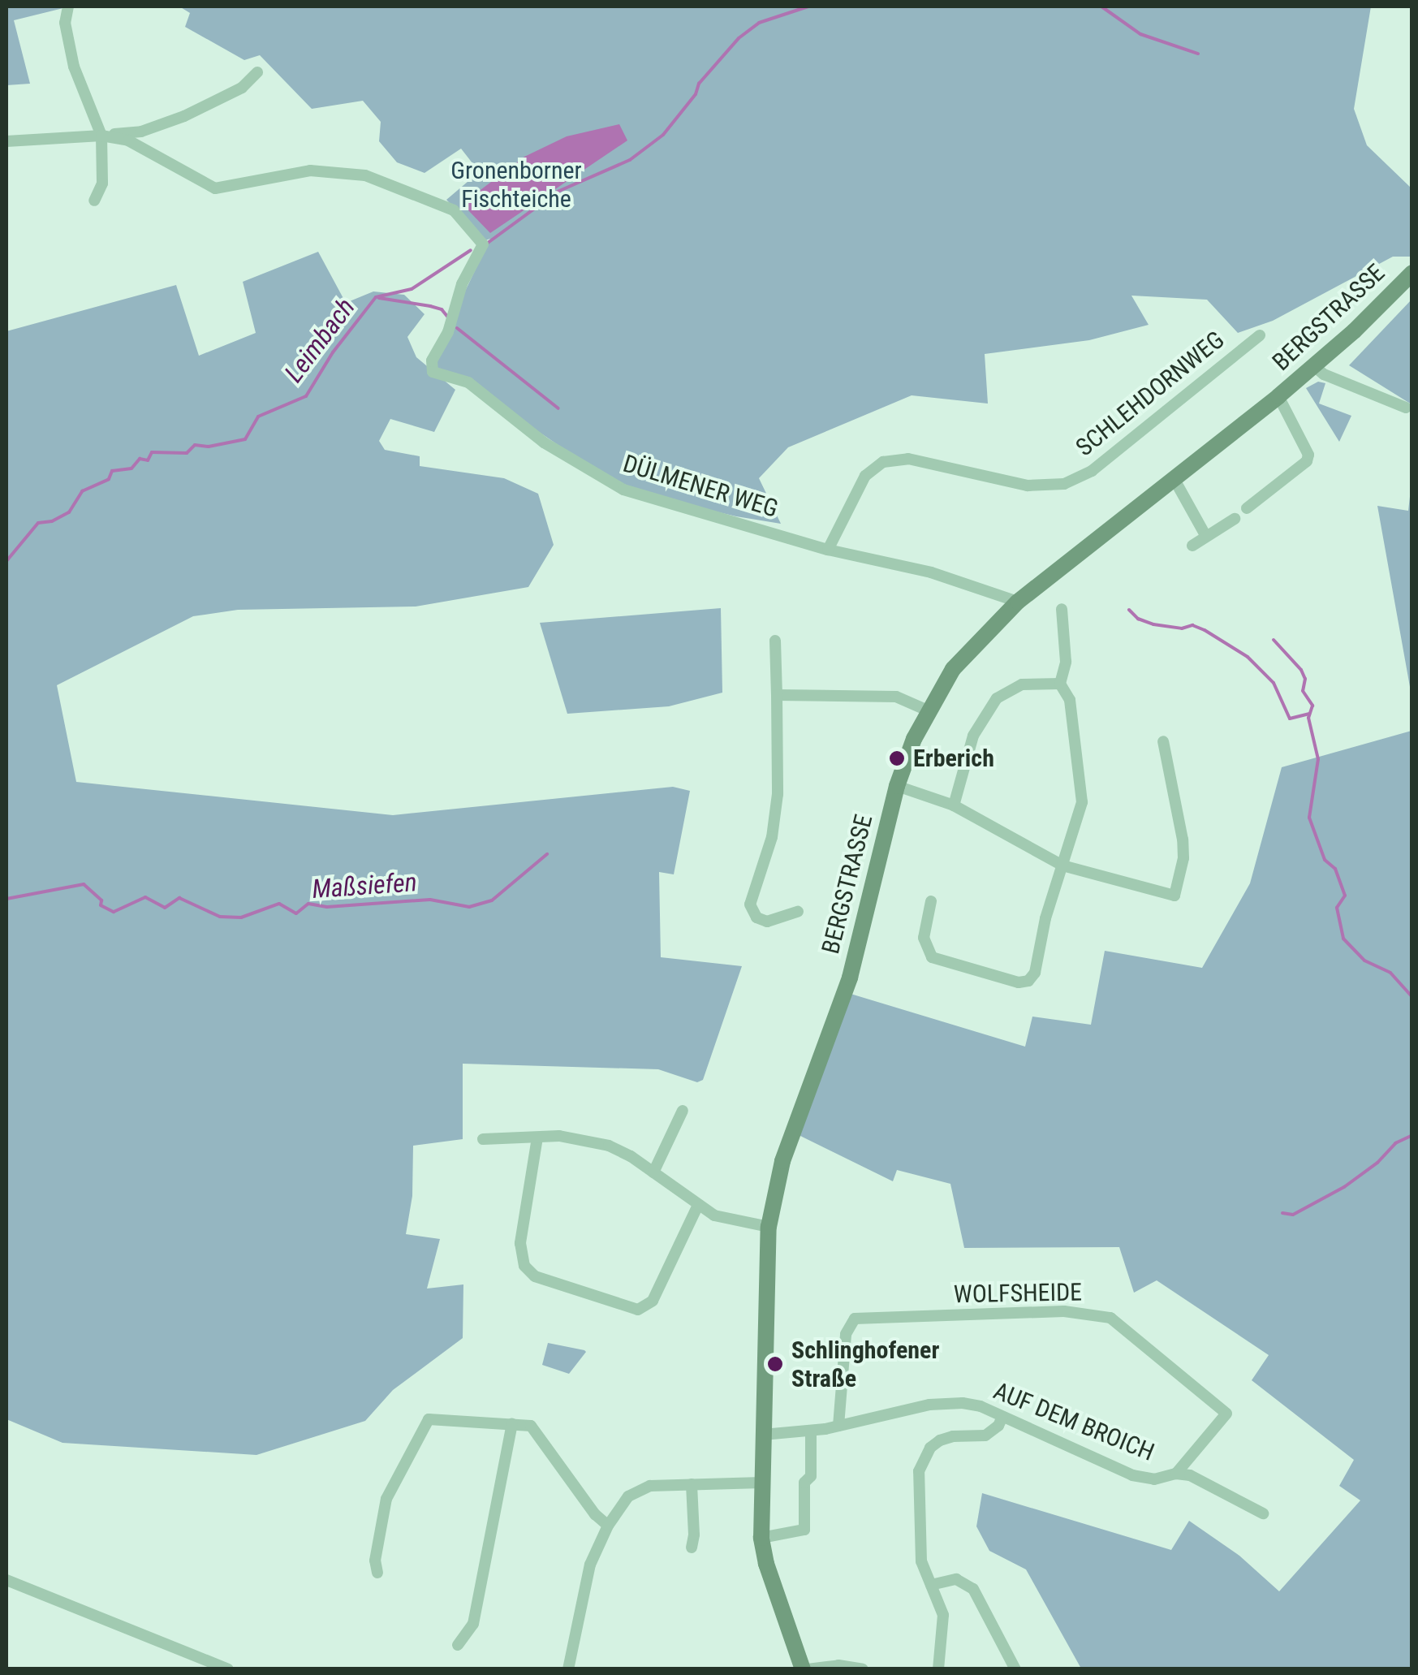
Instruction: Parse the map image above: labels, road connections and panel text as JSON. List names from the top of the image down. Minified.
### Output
{"streets":{"street":["BERGSTRASSE","SCHLEHDORNWEG","DÜLMENER WEG","WOLFSHEIDE","AUF DEM BROICH"]},"crossings":[["BERGSTRASSE","DÜLMENER WEG"],["BERGSTRASSE","AUF DEM BROICH"],["SCHLEHDORNWEG","DÜLMENER WEG"],["WOLFSHEIDE","AUF DEM BROICH"]],"water":["Leimbach","Maßsiefen"],"parks":["Gronenborner Fischteiche"],"places":["Erberich","Schlinghofener Straße"]}
